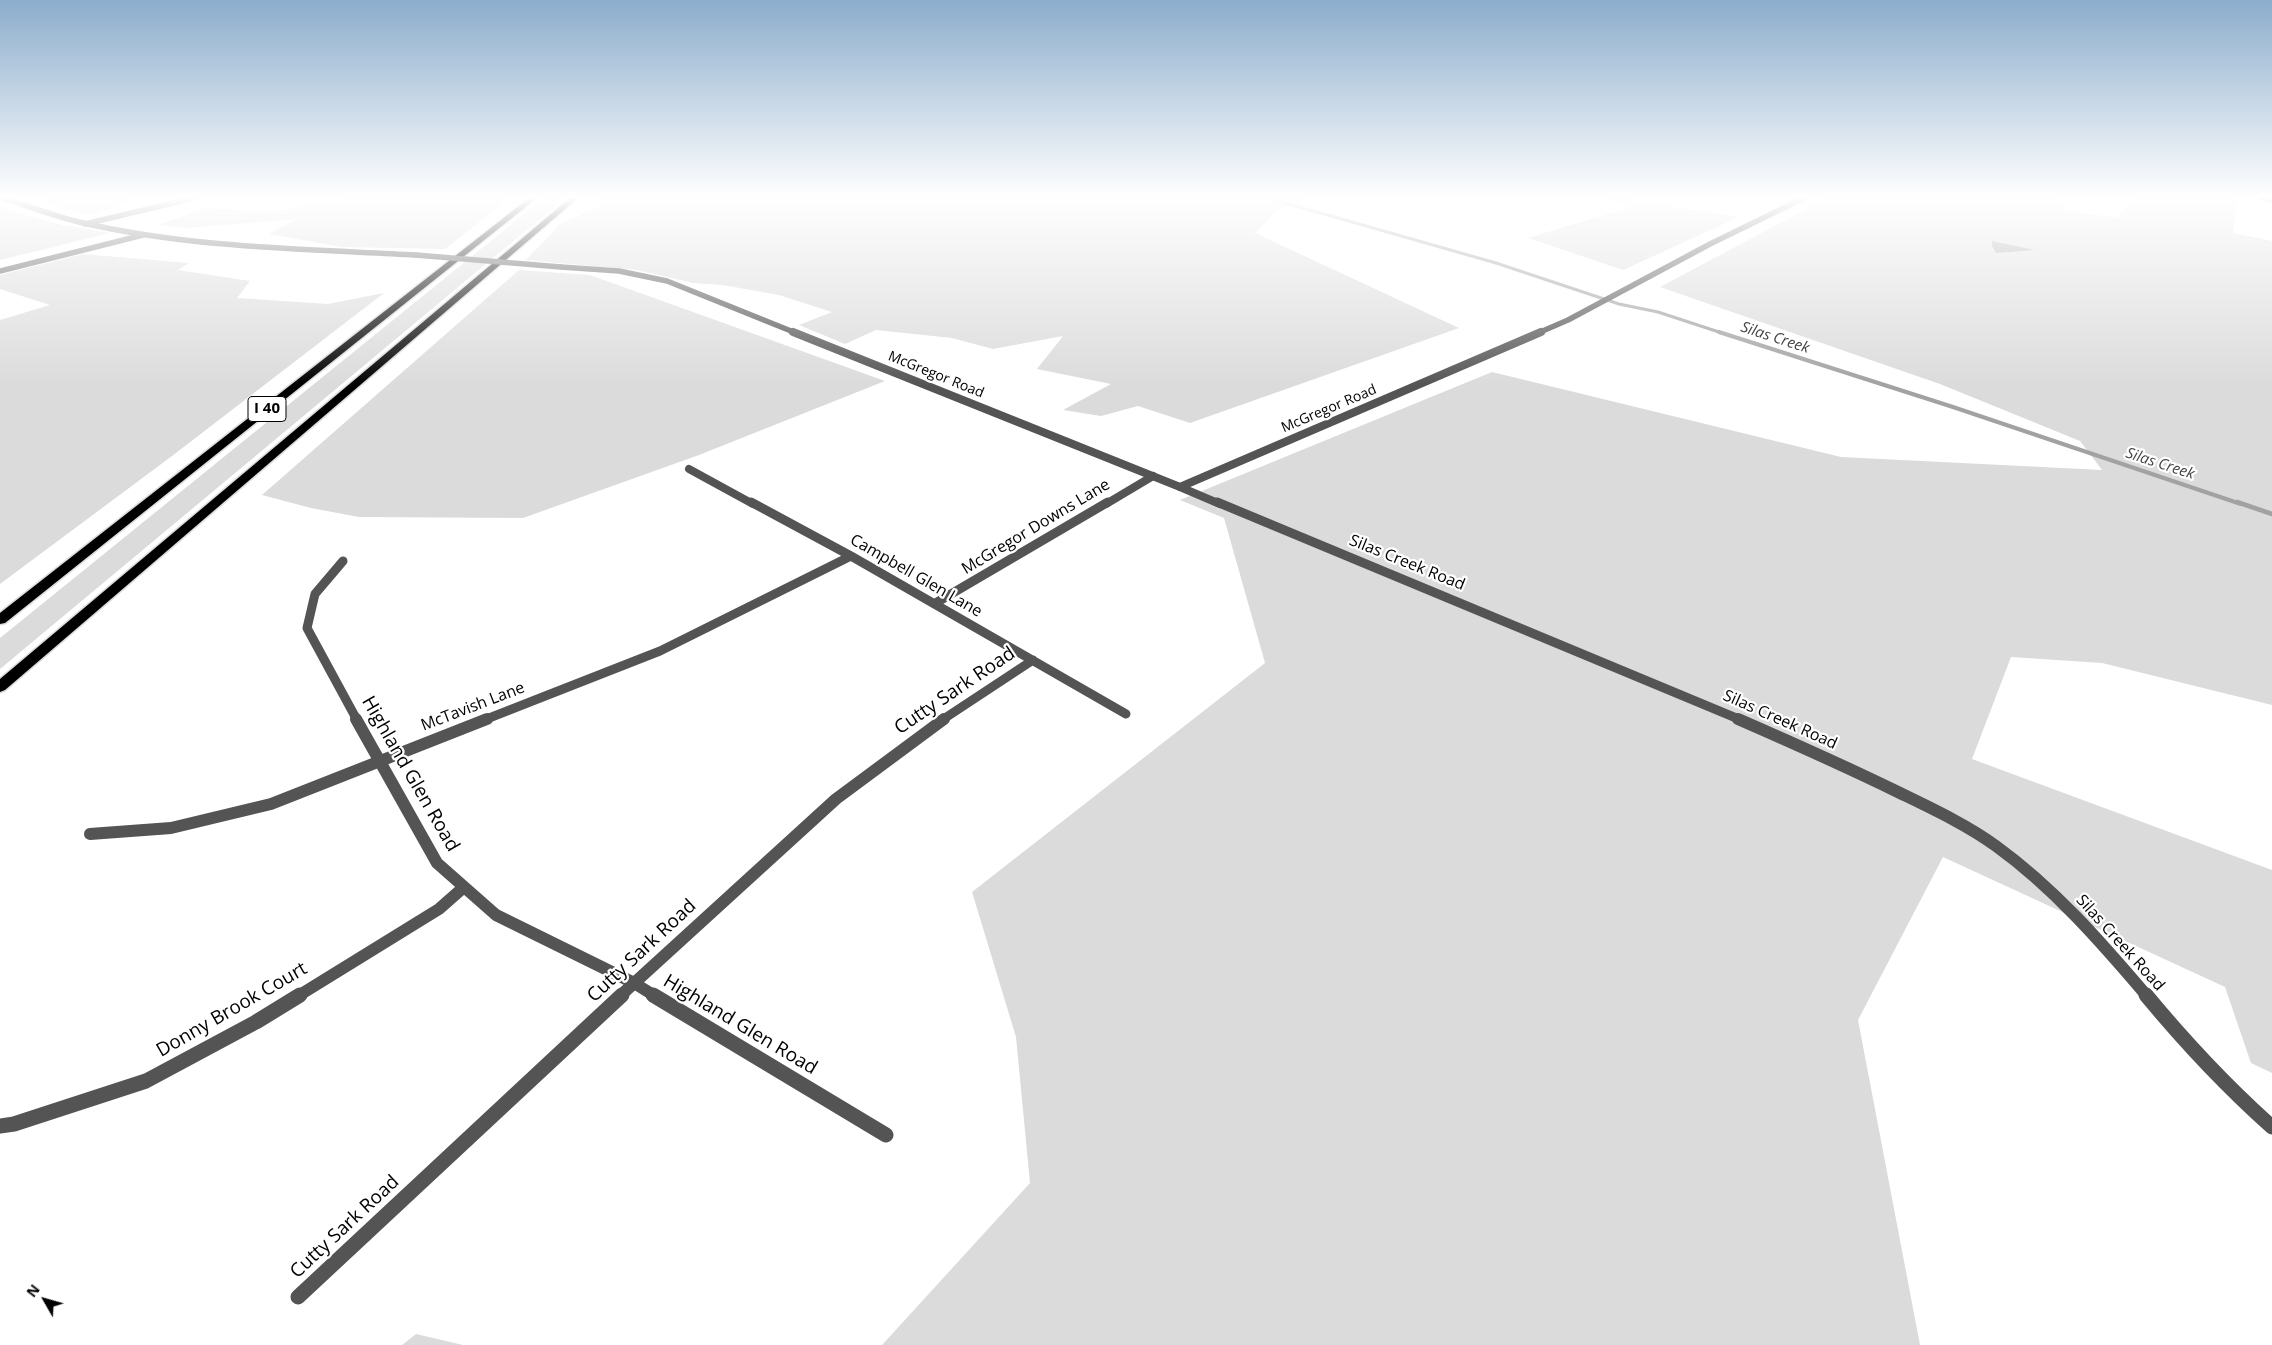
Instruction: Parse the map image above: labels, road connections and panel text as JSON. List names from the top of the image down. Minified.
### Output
{"streets":{"highway":["I 40"],"street":["McGregor Road","McGregor Downs Lane","Silas Creek Road","Campbell Glen Lane","Cutty Sark Road","McTavish Lane","Highland Glen Road","Donny Brook Court"]},"crossings":[["McGregor Road","McGregor Downs Lane"],["McGregor Road","Silas Creek Road"],["McGregor Downs Lane","Campbell Glen Lane"],["Campbell Glen Lane","Cutty Sark Road"],["Campbell Glen Lane","McTavish Lane"],["Cutty Sark Road","Highland Glen Road"],["McTavish Lane","Highland Glen Road"],["Highland Glen Road","Donny Brook Court"]],"water":["Silas Creek"],"north":"top left"}
